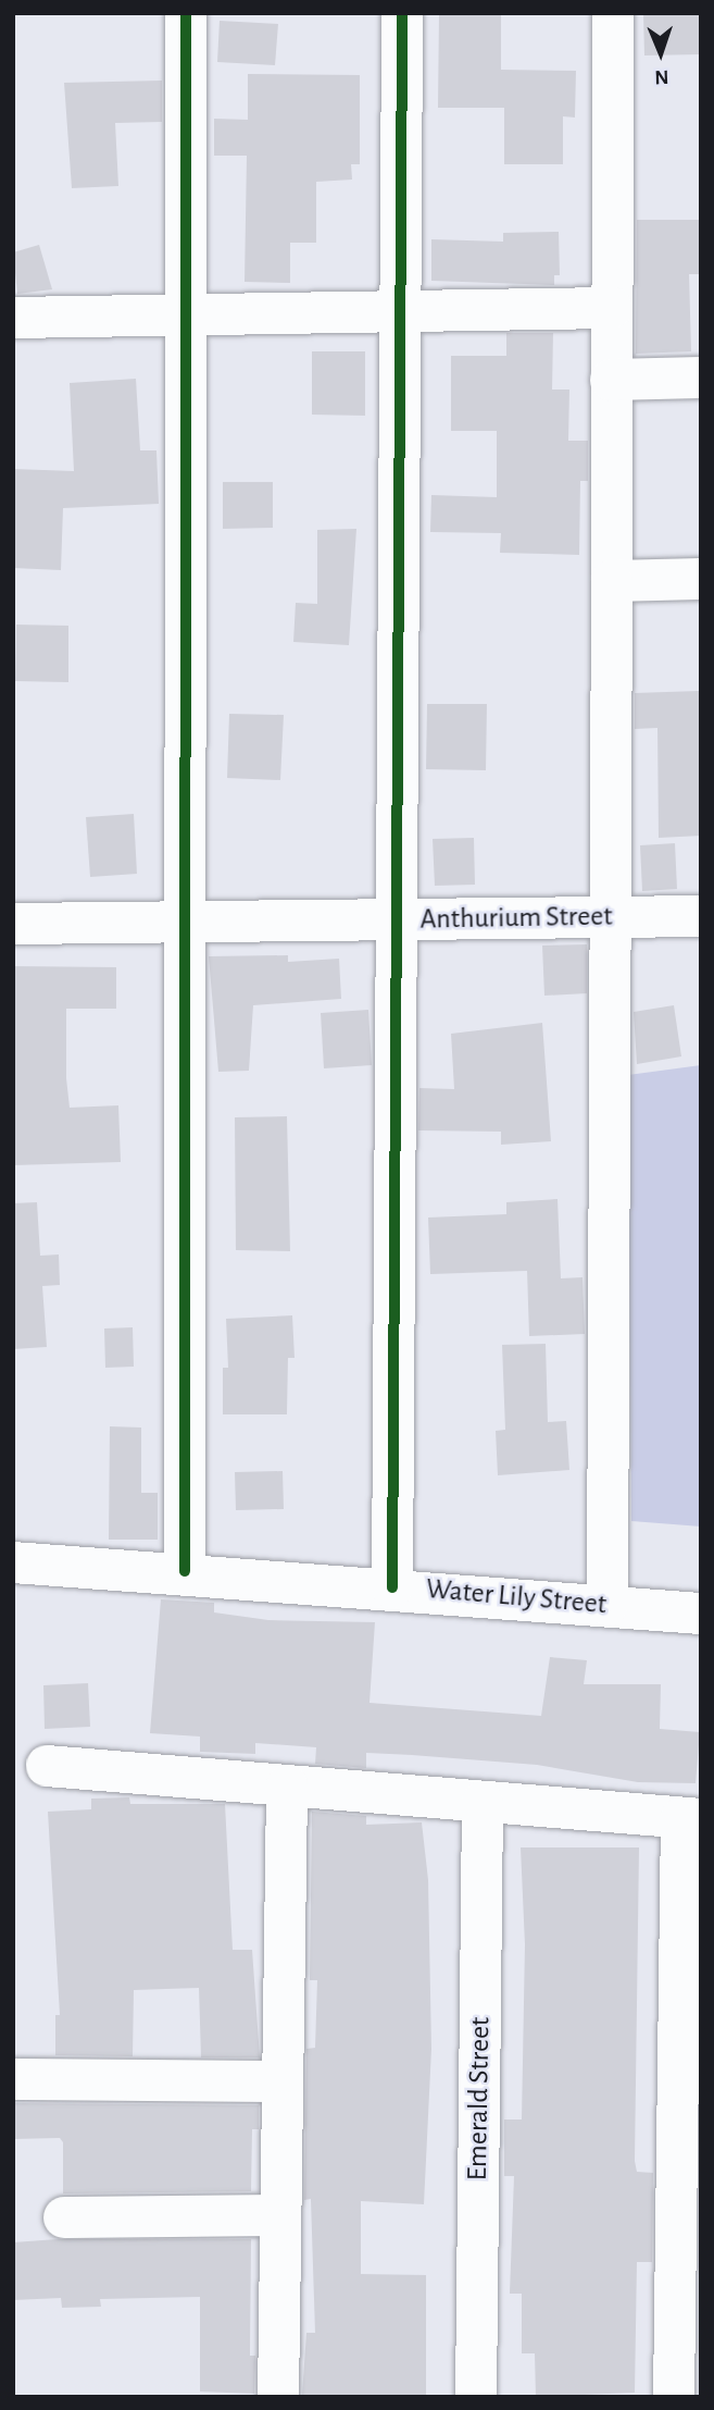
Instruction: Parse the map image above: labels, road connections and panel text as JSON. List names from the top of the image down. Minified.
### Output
{"streets":{"street":["Anthurium Street","Water Lily Street","Emerald Street"]},"north":"bottom"}
